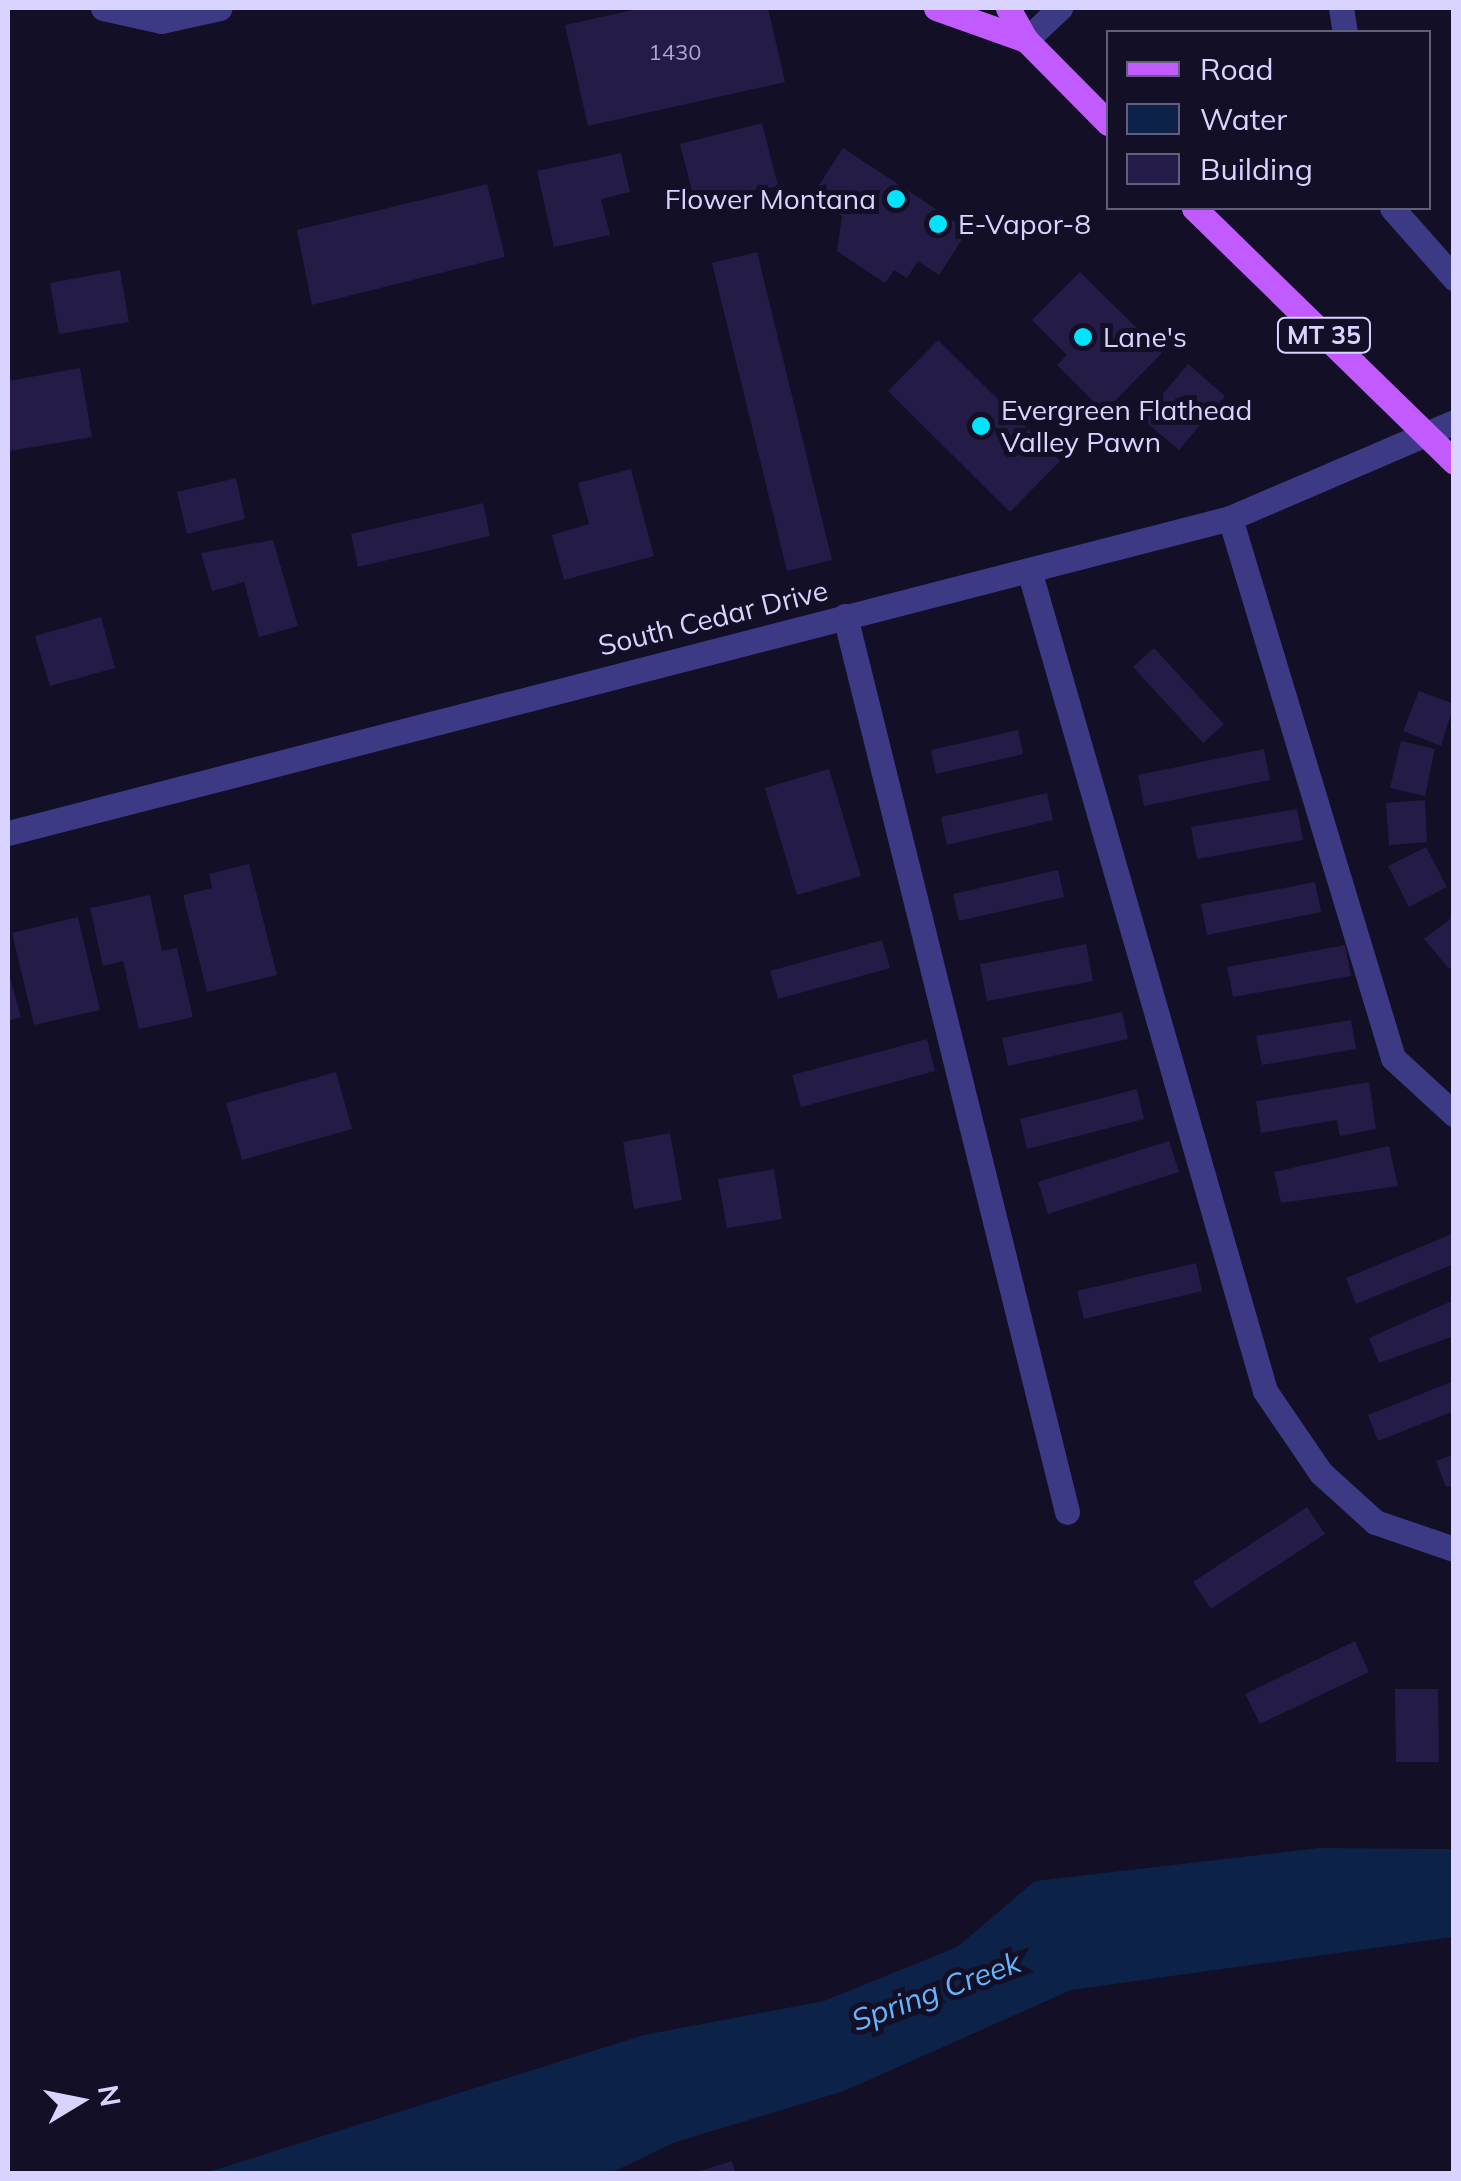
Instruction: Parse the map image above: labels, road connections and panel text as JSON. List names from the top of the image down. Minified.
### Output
{"streets":{"main road":["MT 35"],"street":["South Cedar Drive"]},"crossings":[["MT 35","South Cedar Drive"]],"water":["Spring Creek"],"places":["Flower Montana","E-Vapor-8","Lane's","Evergreen Flathead Valley Pawn"],"house_numbers":["1430"],"legend":["Road","Water","Building"],"north":"right"}
